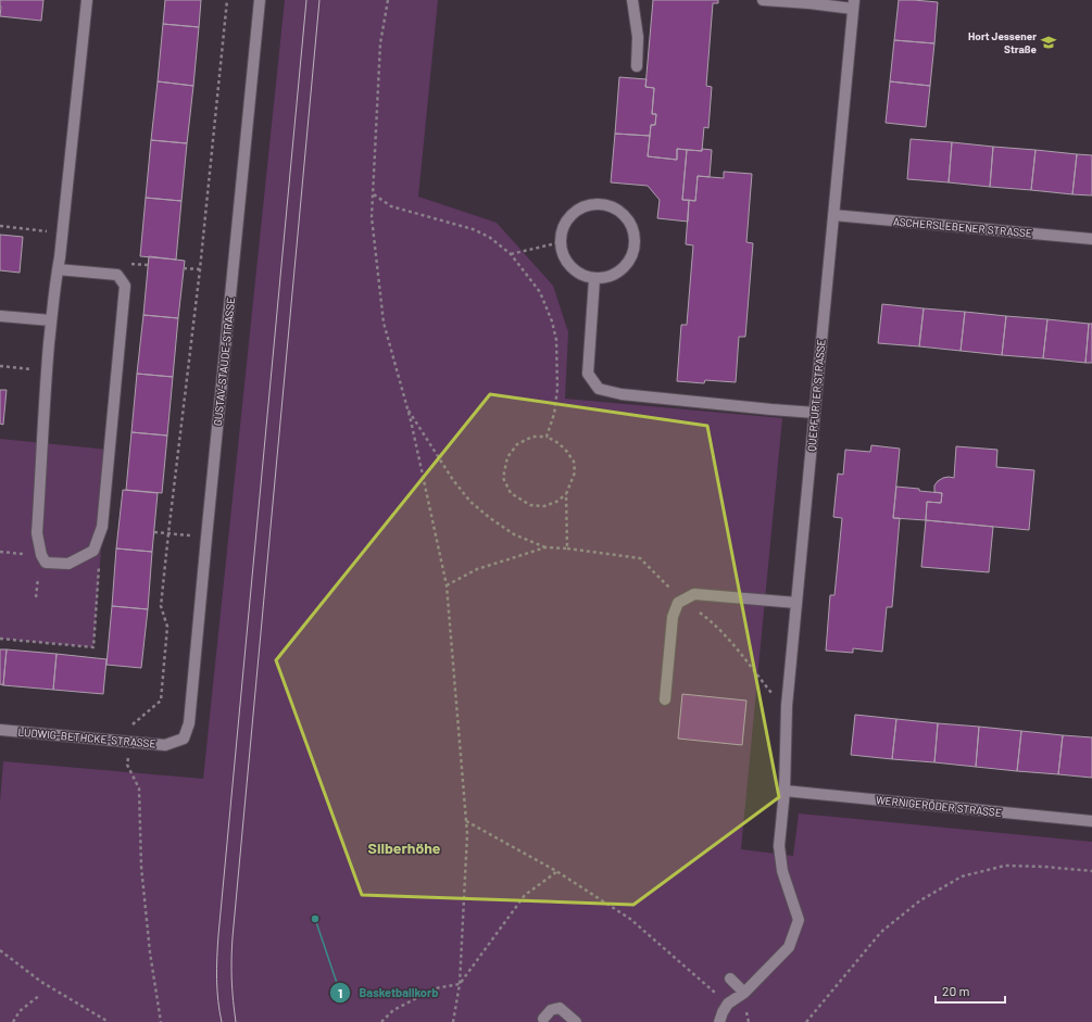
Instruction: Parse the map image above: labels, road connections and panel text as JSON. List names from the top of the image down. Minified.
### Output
{"streets":{"street":["ASCHERSLEBENER STRASSE","GUSTAV-STAUDE-STRASSE","QUERFURTER STRASSE","LUDWIG-BETHCKE-STRASSE","WERNIGERÖDER STRASSE"]},"crossings":[["ASCHERSLEBENER STRASSE","QUERFURTER STRASSE"],["GUSTAV-STAUDE-STRASSE","LUDWIG-BETHCKE-STRASSE"],["QUERFURTER STRASSE","WERNIGERÖDER STRASSE"]],"districts":["Silberhöhe"],"places":{"school or university":["Hort Jessener Straße"],"other":["Basketballkorb"]},"scale_bar":"20 m"}
